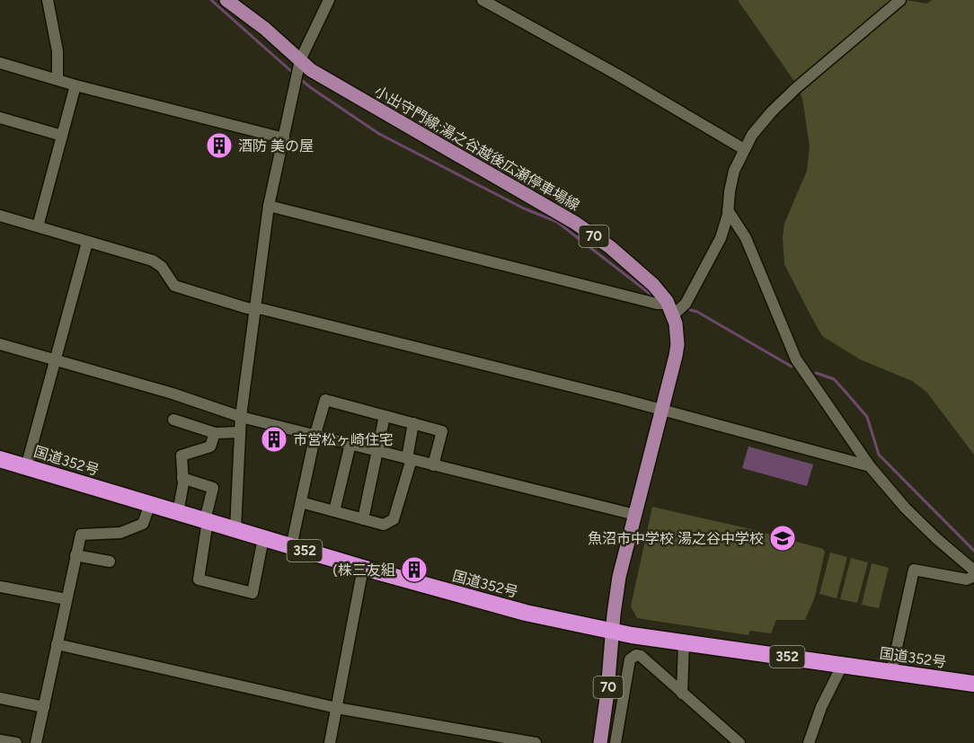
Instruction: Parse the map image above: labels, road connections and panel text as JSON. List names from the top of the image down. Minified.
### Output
{"streets":{"highway":["国道352号","352"],"main road":["小出守門線;湯之谷越後広瀬停車場線","70"]},"crossings":[["小出守門線;湯之谷越後広瀬停車場線","70"],["小出守門線;湯之谷越後広瀬停車場線","国道352号"],["70","国道352号"]],"places":{"building":["酒防 美の屋","市営松ヶ崎住宅","(株三友組"],"school or university":["魚沼市中学校 湯之谷中学校"]}}
